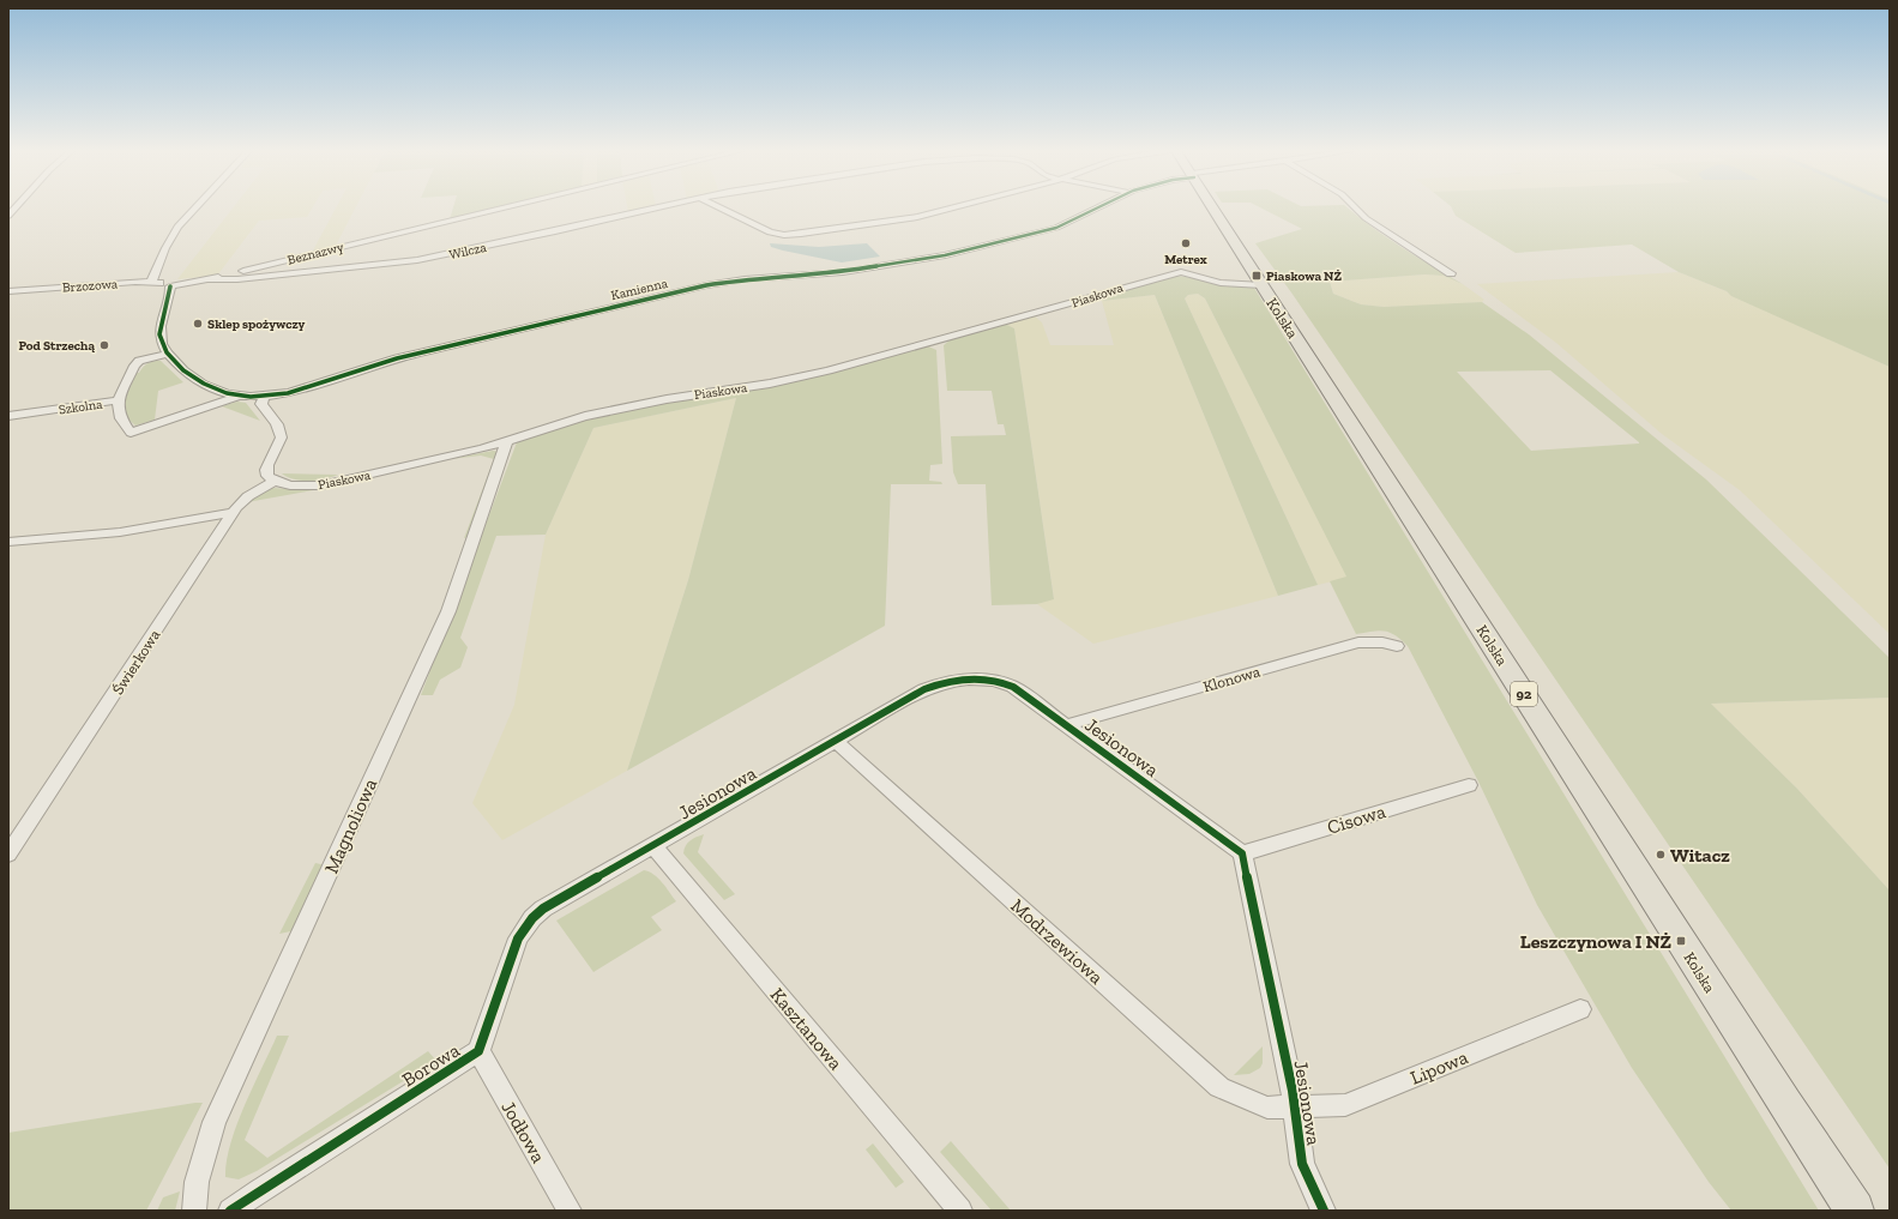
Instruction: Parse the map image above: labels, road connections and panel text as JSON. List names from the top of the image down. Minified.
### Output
{"streets":{"main road":["Kolska","92"],"street":["Wilcza","Beznazwy","Brzozowa","Kamienna","Piaskowa","Szkolna","Świerkowa","Klonowa","Jesionowa","Cisowa","Magnoliowa","Modrzewiowa","Kasztanowa","Borowa","Lipowa","Jodłowa"]},"crossings":[["Wilcza","Beznazwy"],["Beznazwy","Brzozowa"],["Beznazwy","Kamienna"],["Brzozowa","Kamienna"],["Kamienna","Szkolna"],["Piaskowa","Kolska"],["Piaskowa","Świerkowa"],["Piaskowa","Magnoliowa"],["Klonowa","Jesionowa"],["Jesionowa","Cisowa"],["Jesionowa","Modrzewiowa"],["Jesionowa","Kasztanowa"],["Jesionowa","Borowa"],["Jesionowa","Lipowa"],["Modrzewiowa","Lipowa"],["Kasztanowa","Borowa"],["Borowa","Jodłowa"]],"places":{"other":["Metrex","Sklep spożywczy","Pod Strzechą","Witacz"],"transit":["Piaskowa NŻ","Leszczynowa I NŻ"]}}
